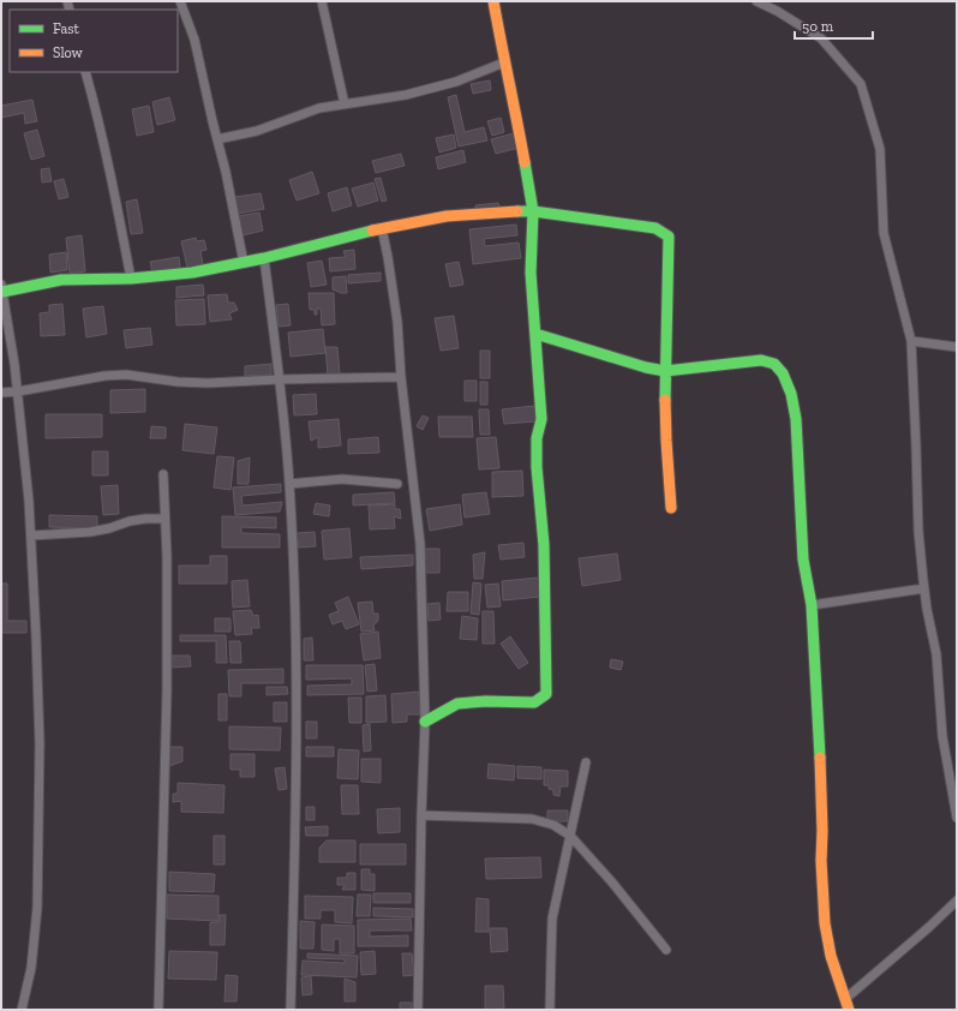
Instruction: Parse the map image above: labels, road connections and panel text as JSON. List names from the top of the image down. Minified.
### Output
{"legend":["Fast","Slow"],"scale_bar":"50 m"}
